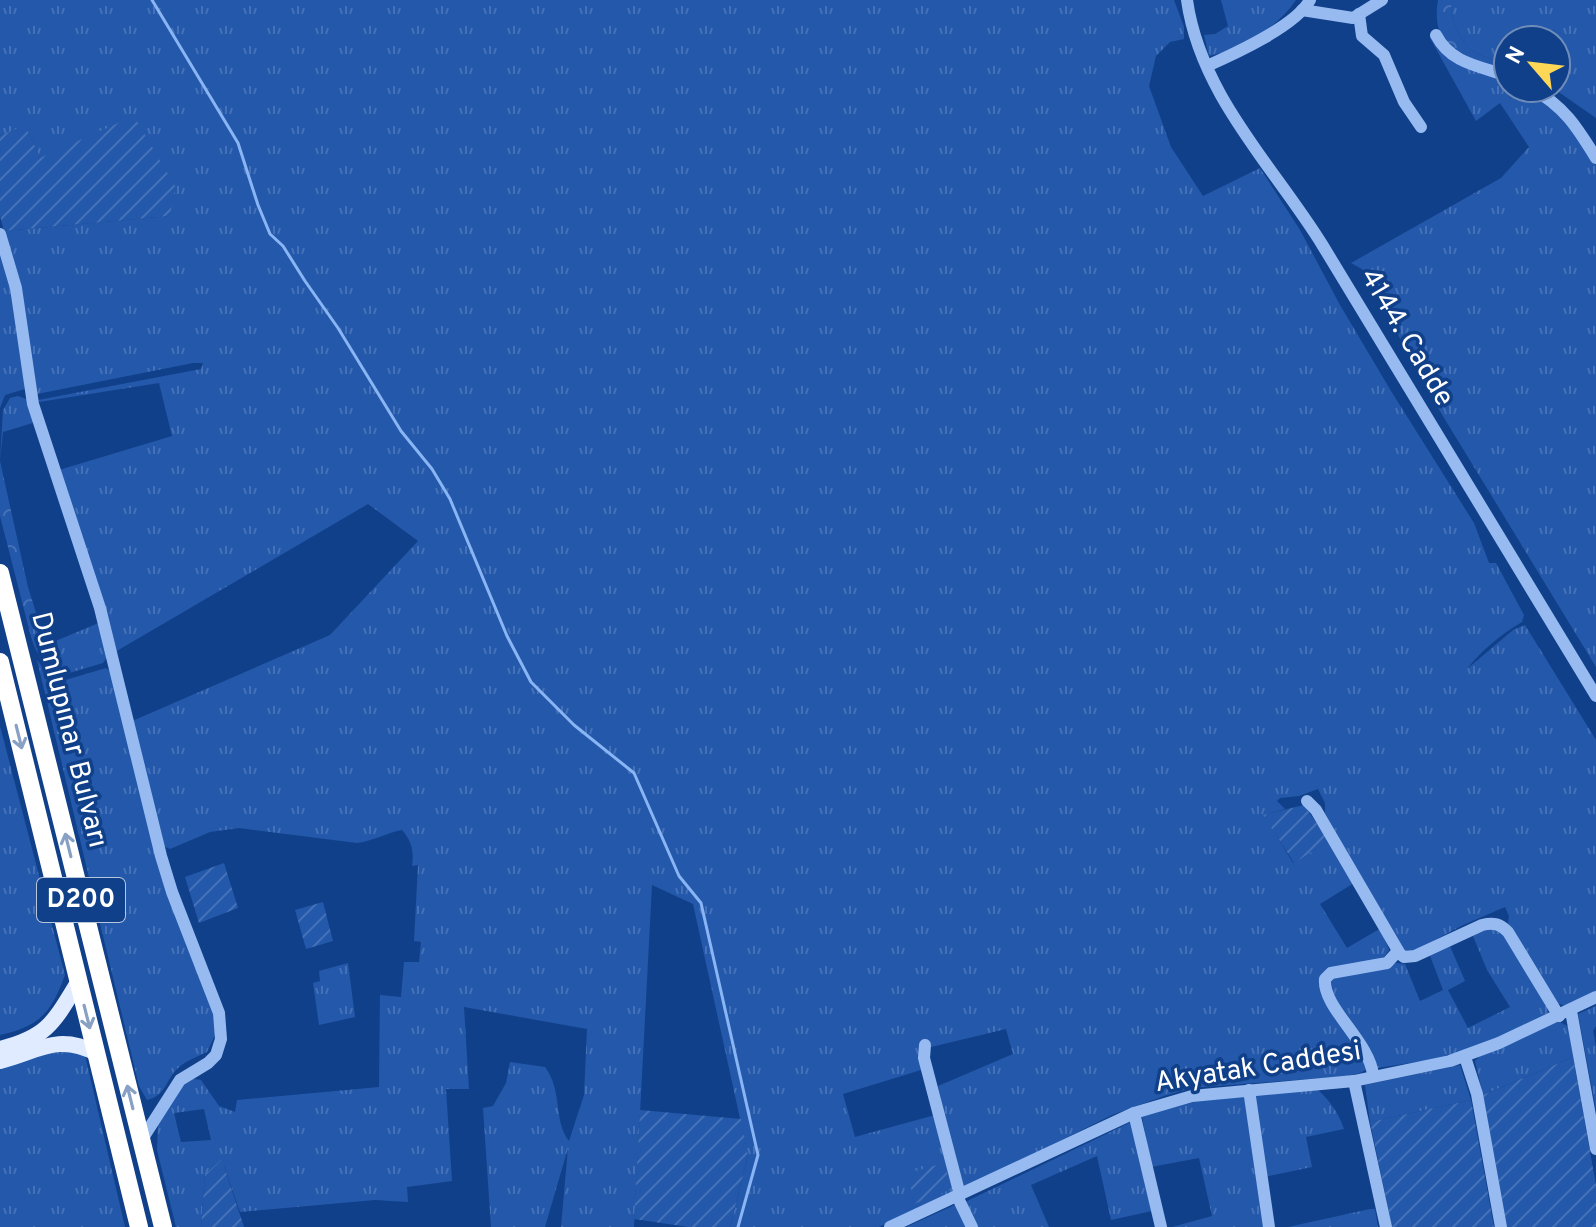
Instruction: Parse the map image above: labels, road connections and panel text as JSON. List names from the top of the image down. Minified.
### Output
{"streets":{"highway":["Dumlupınar Bulvarı","D200"],"street":["4144. Cadde","Akyatak Caddesi"]},"north":"top left"}
